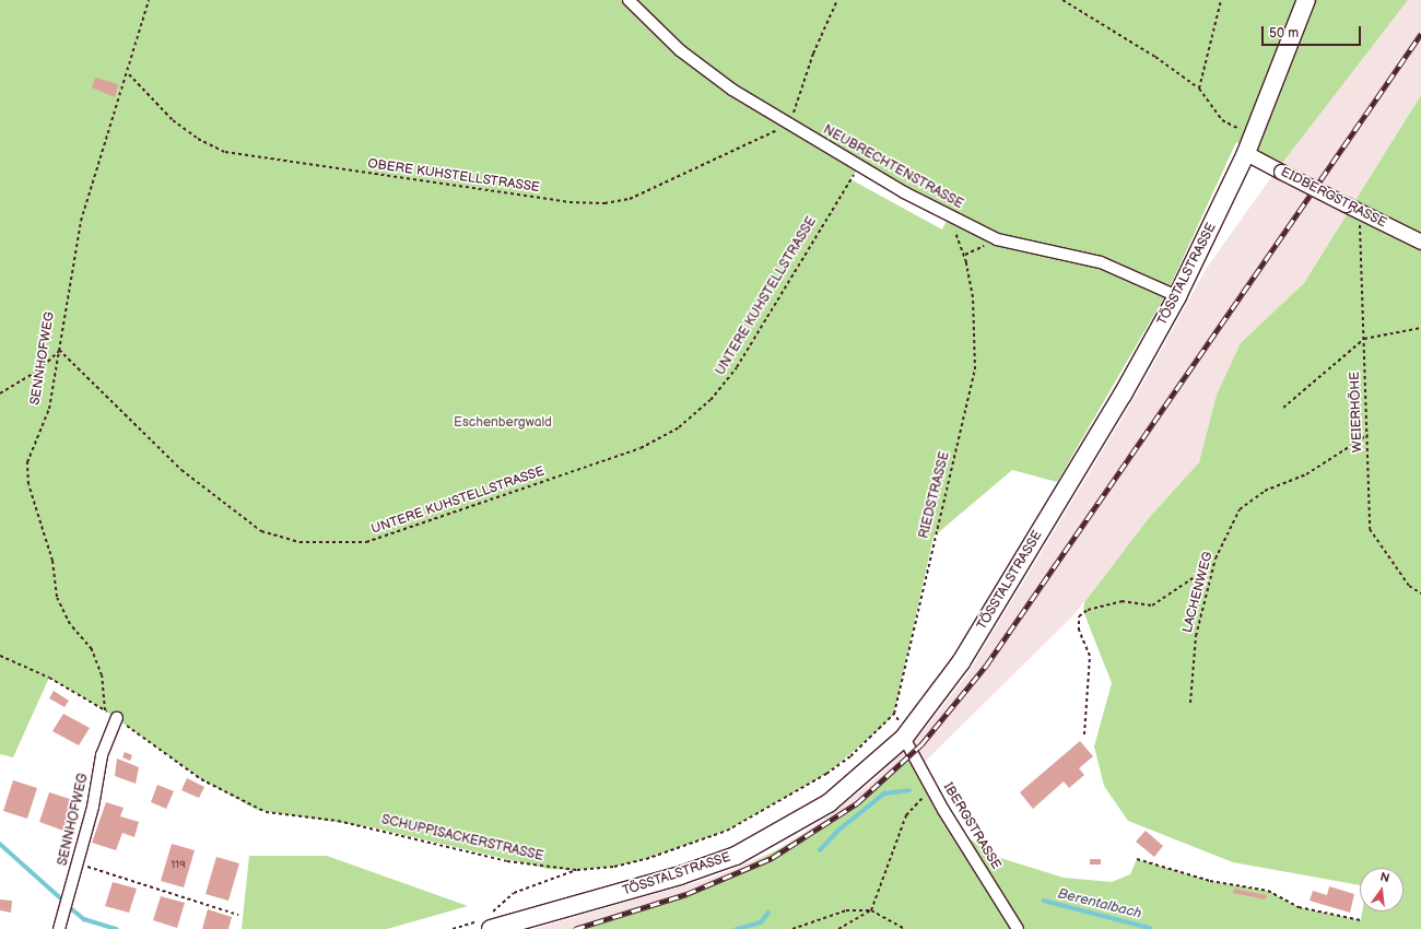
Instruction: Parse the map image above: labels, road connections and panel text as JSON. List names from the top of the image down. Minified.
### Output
{"streets":{"main road":["TÖSSTALSTRASSE"],"street":["NEUBRECHTENSTRASSE","EIDBERGSTRASSE","SENNHOFWEG","IBERGSTRASSE"],"path":["OBERE KUHSTELLSTRASSE","UNTERE KUHSTELLSTRASSE","WEIERHÖHE","RIEDSTRASSE","LACHENWEG","SCHUPPISACKERSTRASSE"]},"crossings":[["NEUBRECHTENSTRASSE","OBERE KUHSTELLSTRASSE"],["NEUBRECHTENSTRASSE","TÖSSTALSTRASSE"],["NEUBRECHTENSTRASSE","UNTERE KUHSTELLSTRASSE"],["NEUBRECHTENSTRASSE","RIEDSTRASSE"],["OBERE KUHSTELLSTRASSE","SENNHOFWEG"],["EIDBERGSTRASSE","TÖSSTALSTRASSE"],["EIDBERGSTRASSE","WEIERHÖHE"],["TÖSSTALSTRASSE","IBERGSTRASSE"],["UNTERE KUHSTELLSTRASSE","SENNHOFWEG"],["SENNHOFWEG","SCHUPPISACKERSTRASSE"],["WEIERHÖHE","LACHENWEG"],["RIEDSTRASSE","SCHUPPISACKERSTRASSE"]],"water":["Berentalbach"],"parks":["Eschenbergwald"],"house_numbers":["119"],"scale_bar":"50 m","north":"top"}
